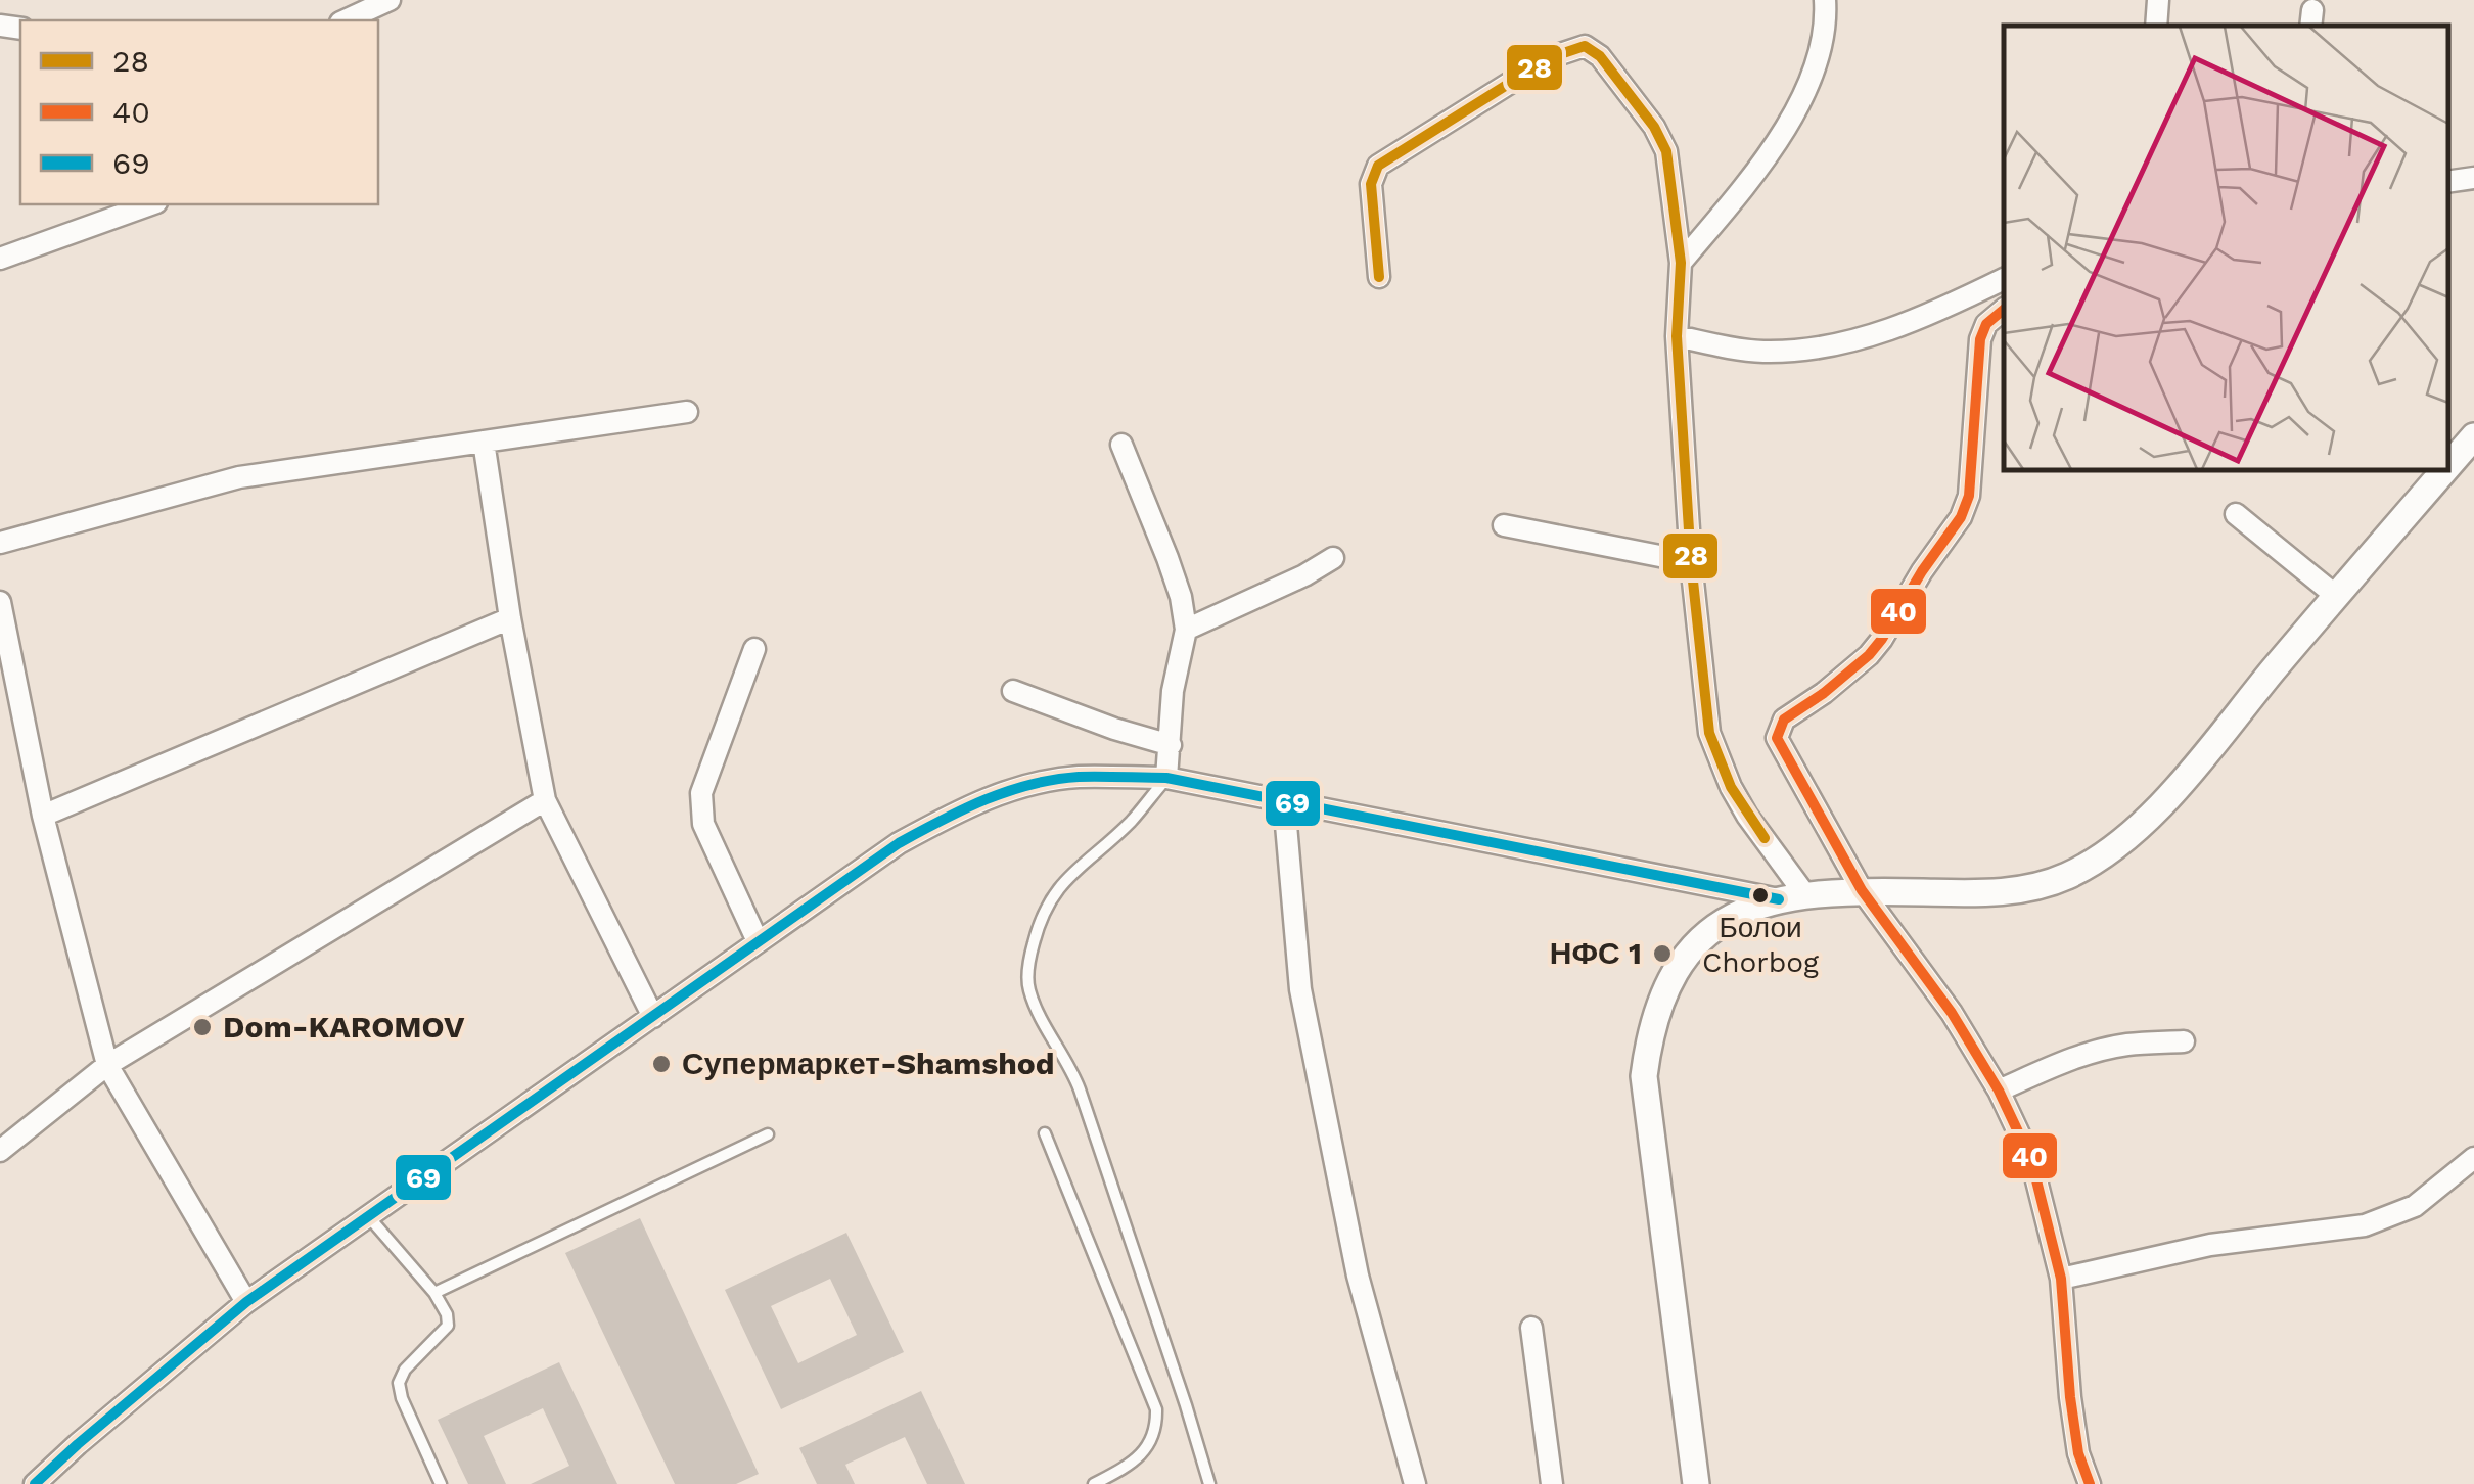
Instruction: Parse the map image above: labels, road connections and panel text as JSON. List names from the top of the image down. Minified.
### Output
{"places":["Болои Chorbog","НФС 1","Dom-KAROMOV","Супермаркет-Shamshod"],"lines":["transit line 28","transit line 40","transit line 69"],"legend":["28","40","69"]}
